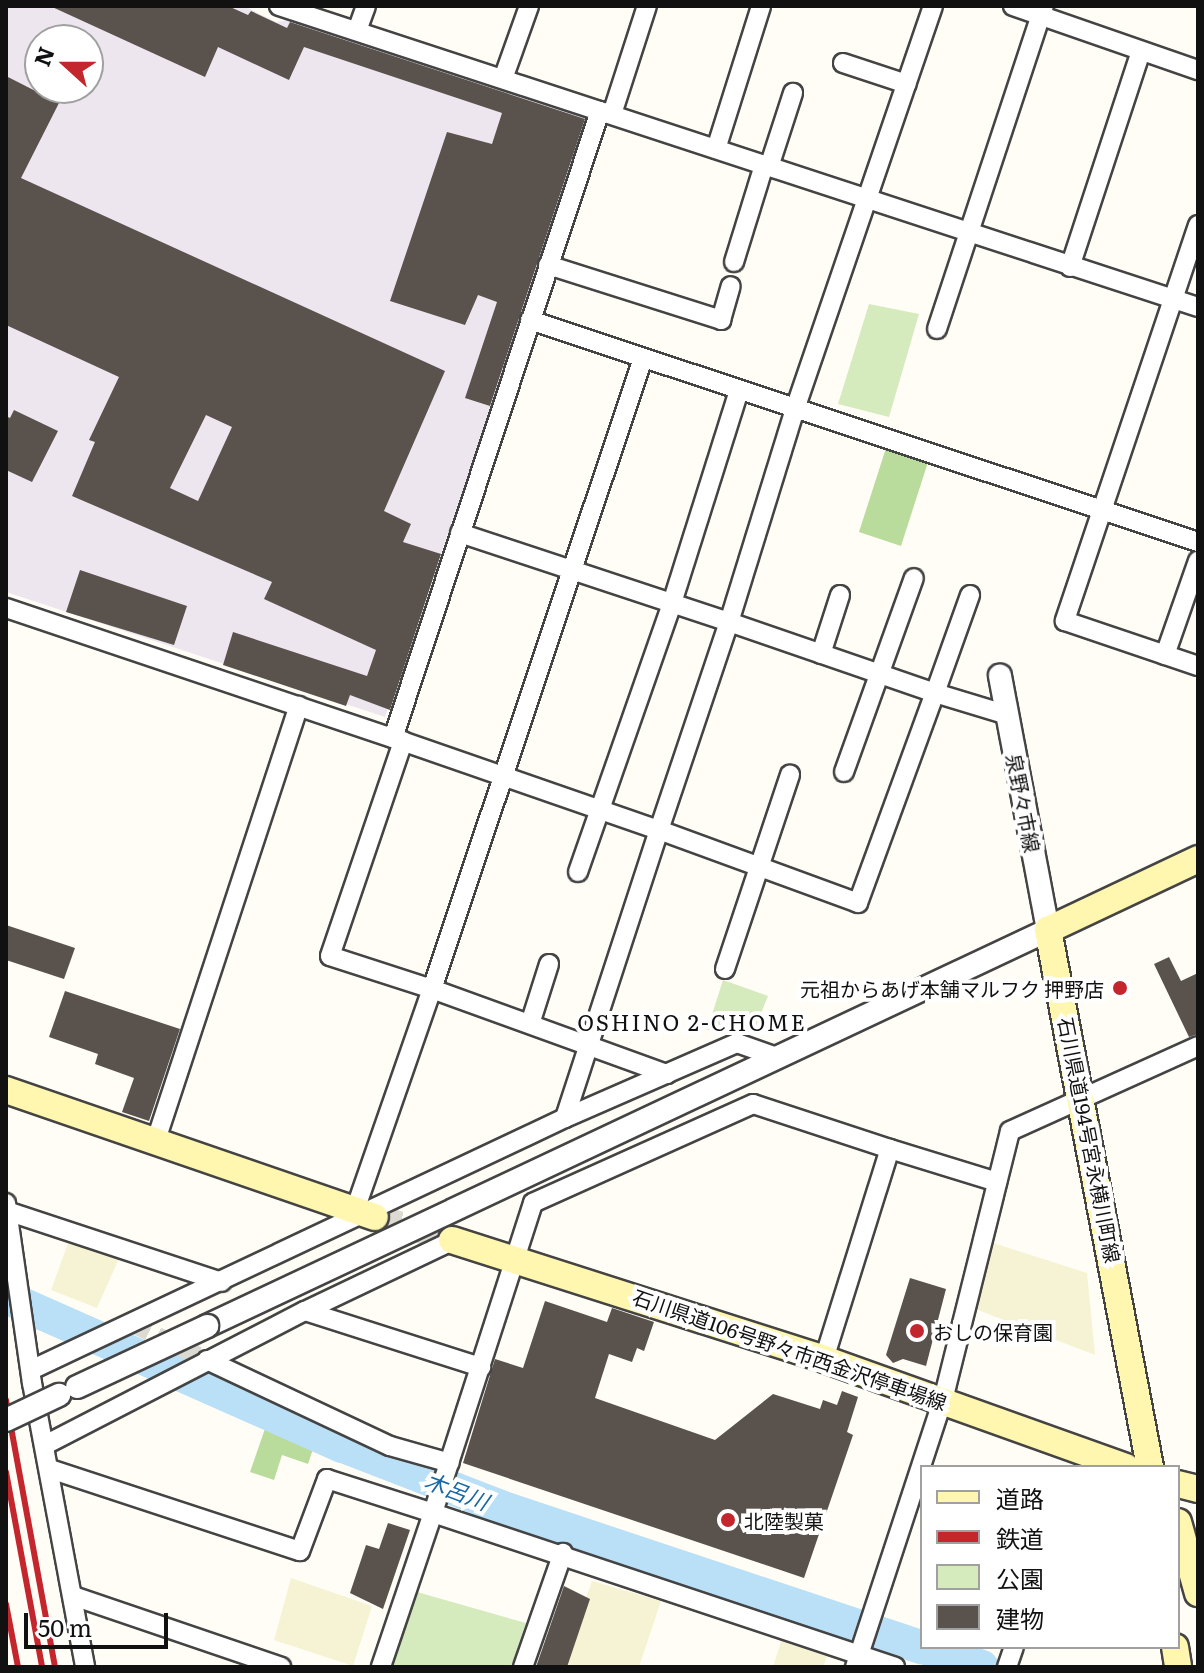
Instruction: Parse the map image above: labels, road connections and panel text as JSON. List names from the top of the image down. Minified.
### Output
{"streets":{"main road":["石川県道194号宮永横川町線","石川県道106号野々市西金沢停車場線"],"street":["泉野々市線"]},"crossings":[["泉野々市線","石川県道194号宮永横川町線"]],"districts":["OSHINO 2-CHOME"],"water":["木呂川"],"places":["元祖からあげ本舗マルフク 押野店","おしの保育園","北陸製菓"],"legend":["道路","鉄道","公園","建物"],"scale_bar":"50 m","north":"left"}
